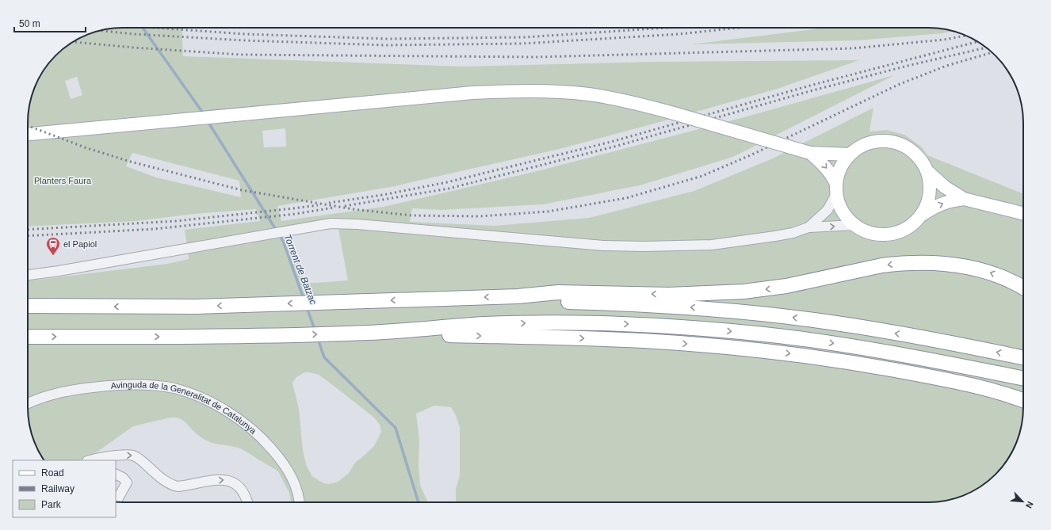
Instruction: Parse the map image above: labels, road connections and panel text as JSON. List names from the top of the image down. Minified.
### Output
{"streets":{"street":["Avinguda de la Generalitat de Catalunya"]},"water":["Torrent de Batzac"],"parks":["Planters Faura"],"places":{"station":["el Papiol"]},"legend":["Road","Railway","Park"],"scale_bar":"50 m","north":"bottom right"}
